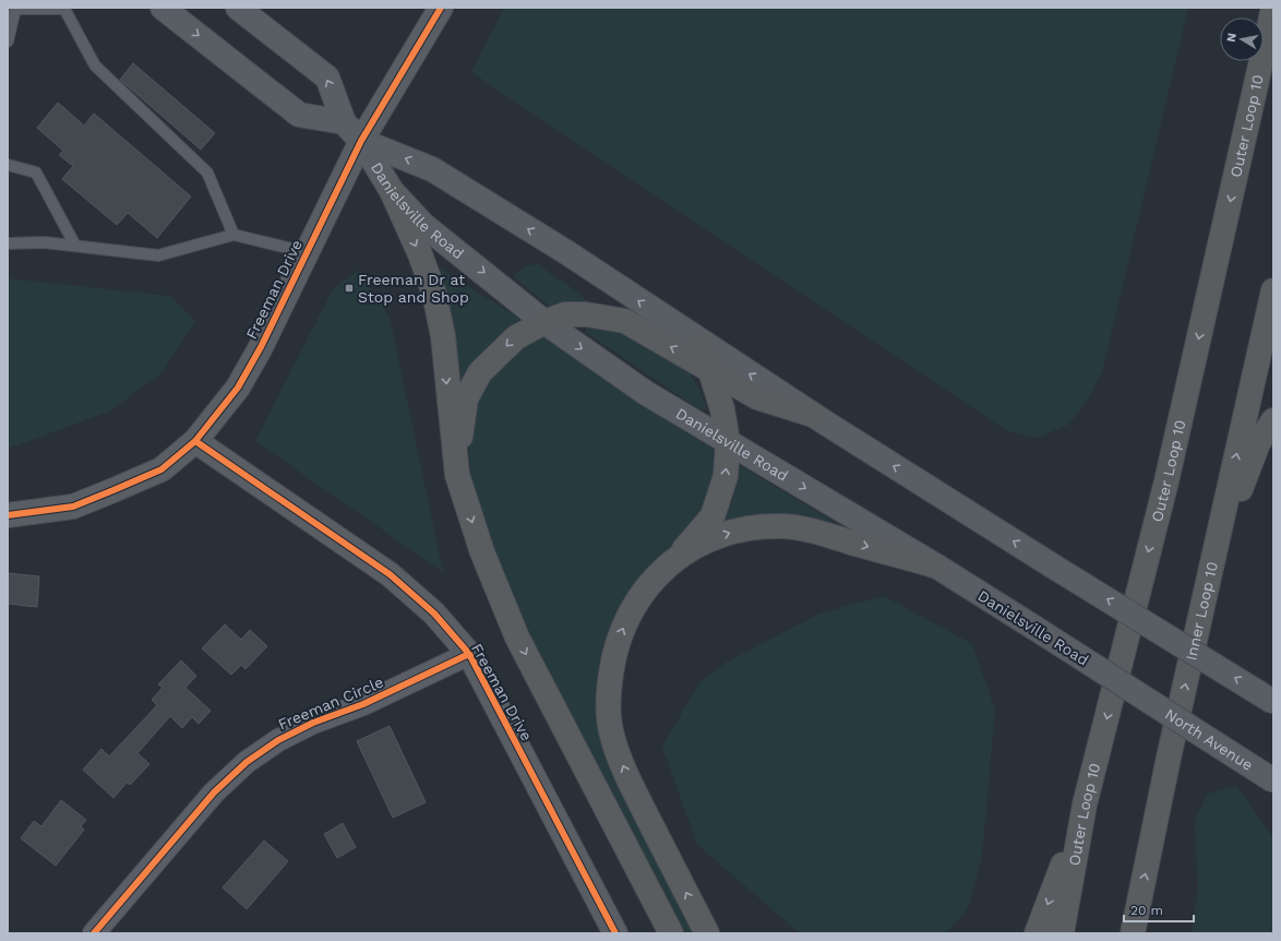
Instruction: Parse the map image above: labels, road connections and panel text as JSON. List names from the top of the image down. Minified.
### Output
{"streets":{"highway":["Outer Loop 10","Inner Loop 10"],"main road":["Danielsville Road","Freeman Drive","North Avenue"],"street":["Freeman Circle"]},"crossings":[["Danielsville Road","Freeman Drive"],["Danielsville Road","North Avenue"],["Freeman Drive","Freeman Circle"]],"one_way":["Outer Loop 10"],"places":{"transit":["Freeman Dr at Stop and Shop"]},"scale_bar":"20 m","north":"left"}
